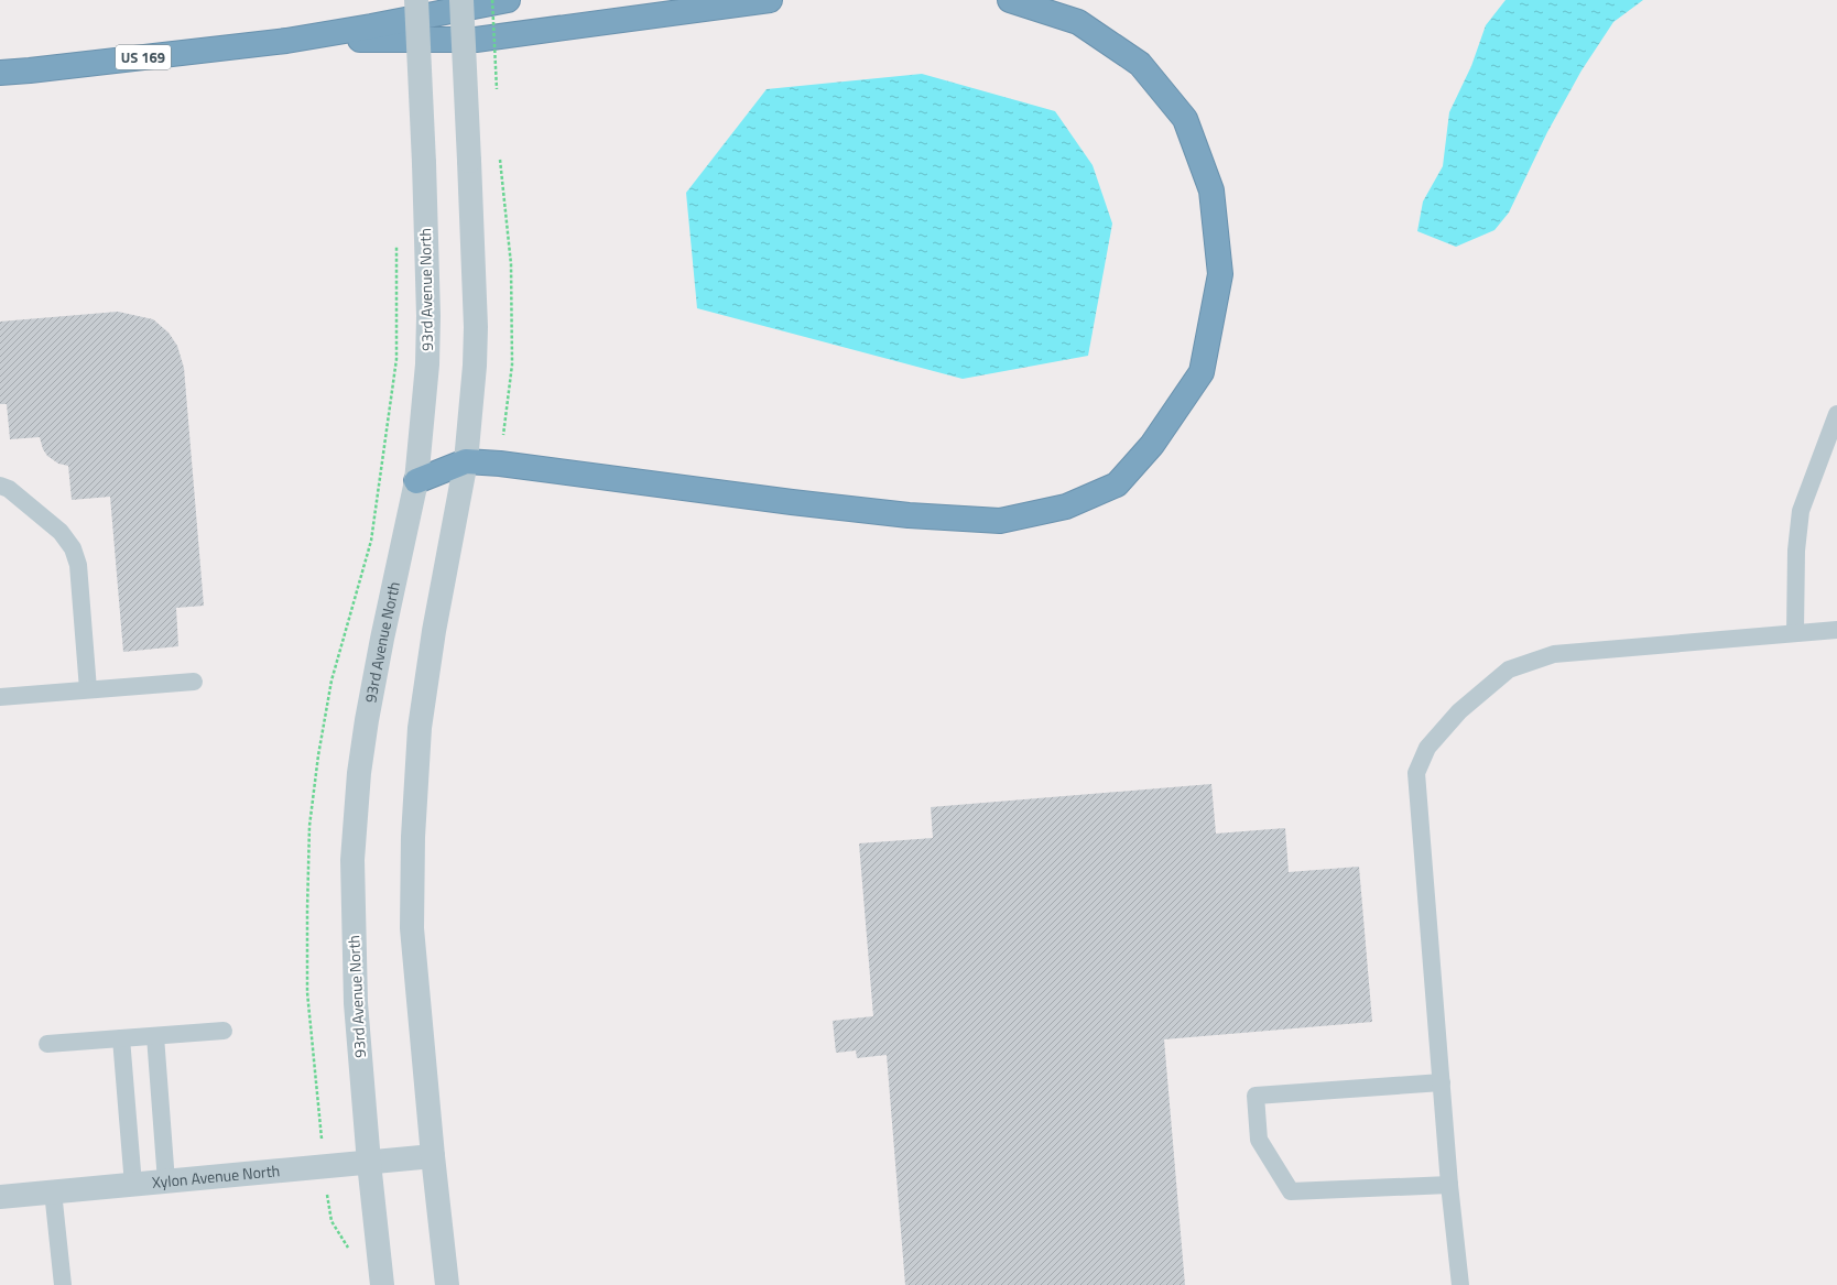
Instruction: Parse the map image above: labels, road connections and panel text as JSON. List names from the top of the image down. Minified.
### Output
{"streets":{"highway":["US 169"],"street":["93rd Avenue North","Xylon Avenue North"]},"crossings":[["93rd Avenue North","Xylon Avenue North"]]}
